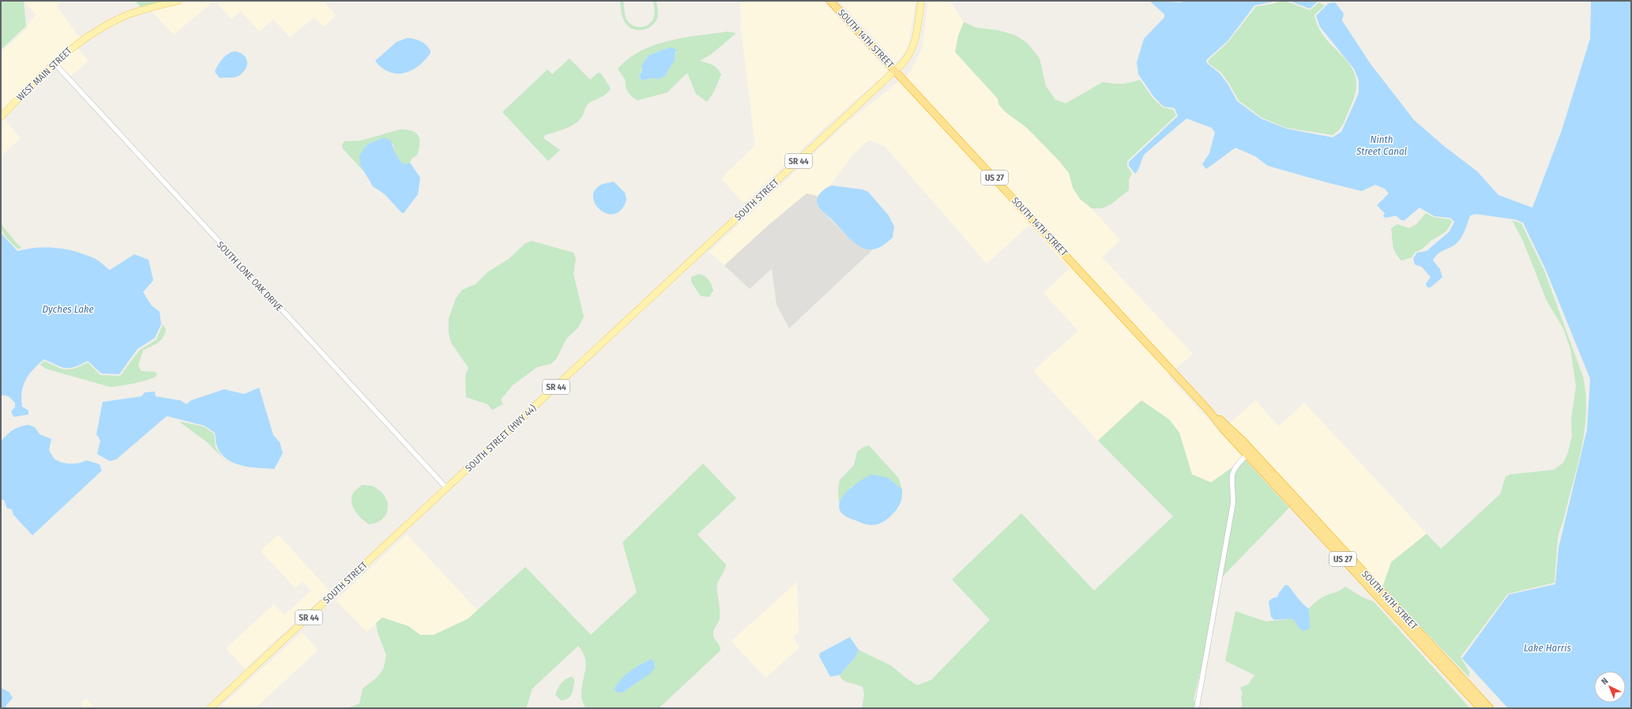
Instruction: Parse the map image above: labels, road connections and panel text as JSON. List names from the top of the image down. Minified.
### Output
{"streets":{"highway":["SOUTH 14TH STREET","US 27"],"main road":["WEST MAIN STREET","SR 44","SOUTH STREET","SOUTH STREET (HWY 44)"],"street":["SOUTH LONE OAK DRIVE"]},"crossings":[["SOUTH 14TH STREET","SR 44"],["SOUTH 14TH STREET","SOUTH STREET"],["WEST MAIN STREET","SOUTH LONE OAK DRIVE"],["SR 44","SOUTH STREET"],["SOUTH STREET","SOUTH STREET (HWY 44)"],["SOUTH LONE OAK DRIVE","SOUTH STREET (HWY 44)"]],"water":["Ninth Street Canal","Dyches Lake","Lake Harris"],"north":"top left"}
